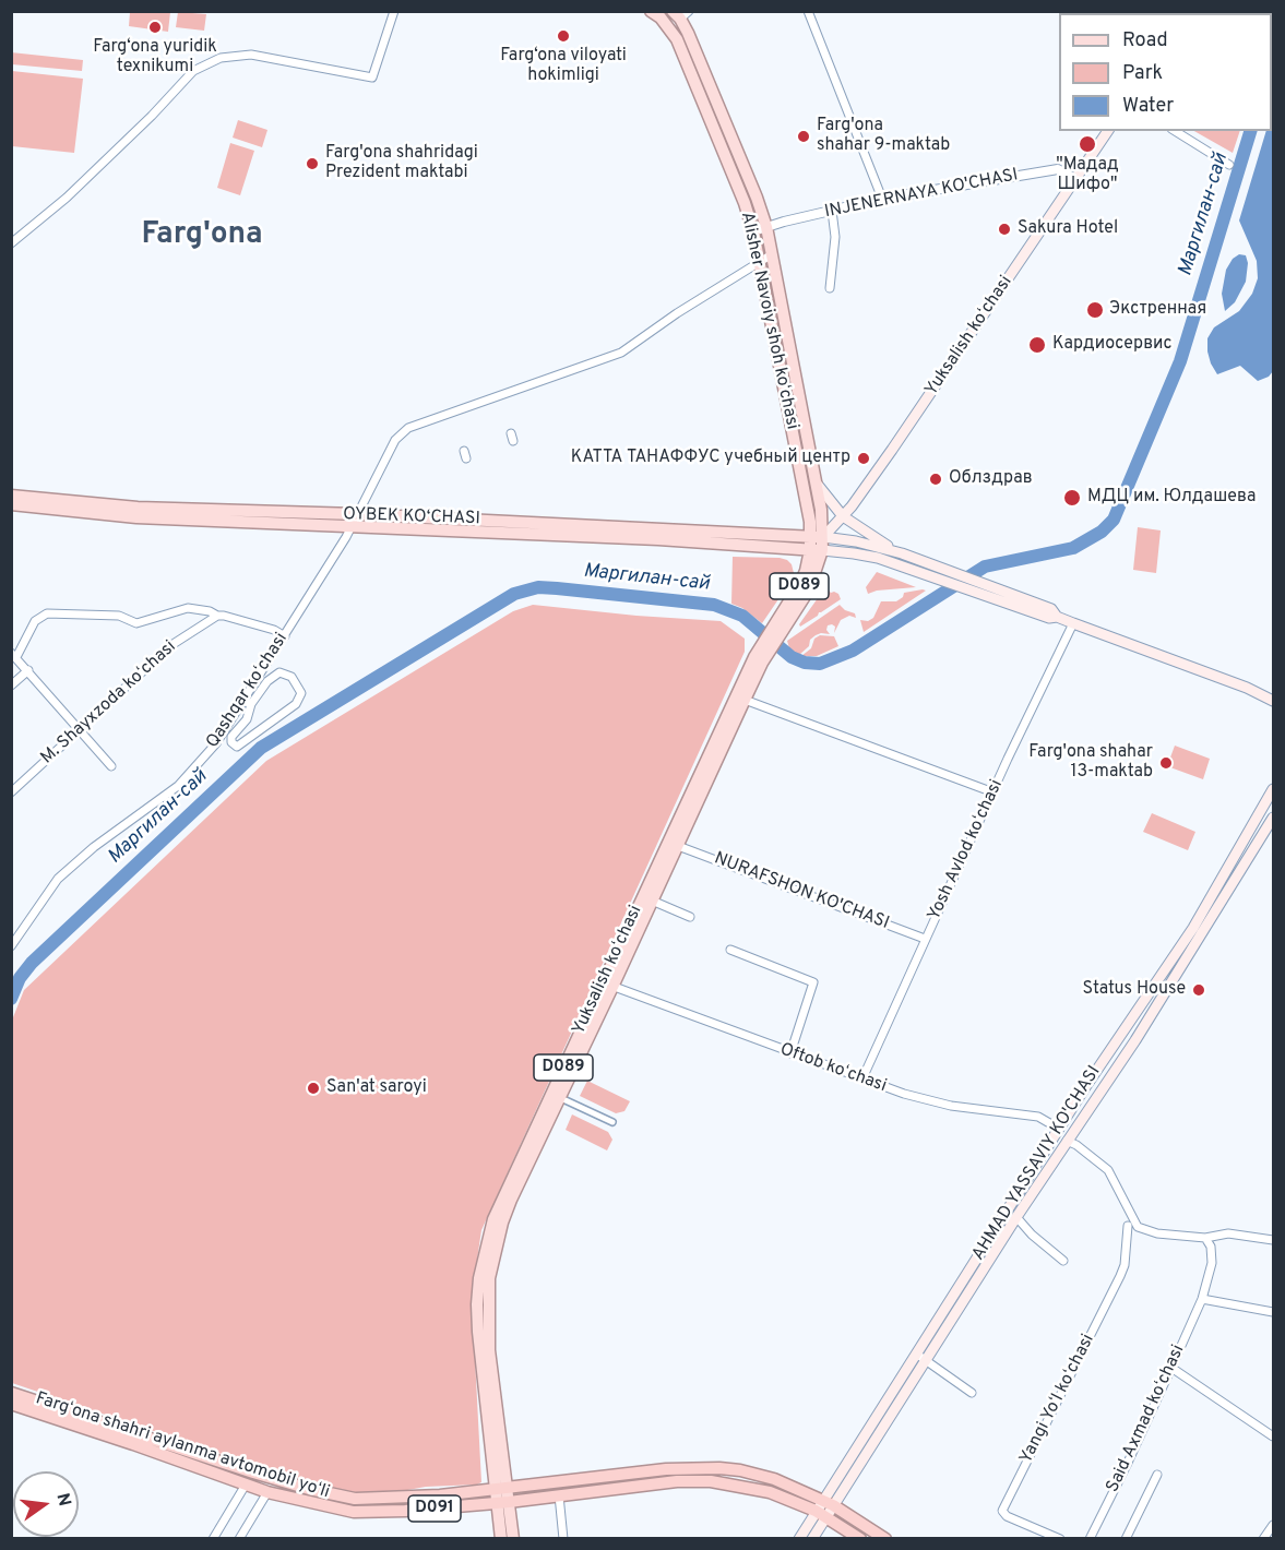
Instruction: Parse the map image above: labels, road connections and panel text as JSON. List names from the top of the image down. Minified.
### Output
{"streets":{"highway":["Fargʻona shahri aylanma avtomobil yoʻli","D091"],"main road":["Alisher Navoiy shoh koʻchasi","Yuksalish koʻchasi","OYBEK KO‘CHASI","D089","AHMAD YASSAVIY KO'CHASI"],"street":["INJENERNAYA KO'CHASI","Qashqar koʻchasi","M. Shayxzoda koʻchasi","Yosh Avlod koʻchasi","NURAFSHON KO'CHASI","Oftob koʻchasi","Yangi Yoʻl koʻchasi","Said Axmad koʻchasi"]},"crossings":[["INJENERNAYA KO'CHASI","Alisher Navoiy shoh koʻchasi"],["INJENERNAYA KO'CHASI","Yuksalish koʻchasi"],["Alisher Navoiy shoh koʻchasi","Yuksalish koʻchasi"],["Alisher Navoiy shoh koʻchasi","OYBEK KO‘CHASI"],["Alisher Navoiy shoh koʻchasi","Qashqar koʻchasi"],["Yuksalish koʻchasi","OYBEK KO‘CHASI"],["Yuksalish koʻchasi","D089"],["Yuksalish koʻchasi","NURAFSHON KO'CHASI"],["Yuksalish koʻchasi","Oftob koʻchasi"],["Yuksalish koʻchasi","Fargʻona shahri aylanma avtomobil yoʻli"],["OYBEK KO‘CHASI","Qashqar koʻchasi"],["D089","Fargʻona shahri aylanma avtomobil yoʻli"],["Yosh Avlod koʻchasi","NURAFSHON KO'CHASI"],["Yosh Avlod koʻchasi","Oftob koʻchasi"],["Oftob koʻchasi","AHMAD YASSAVIY KO'CHASI"],["AHMAD YASSAVIY KO'CHASI","Fargʻona shahri aylanma avtomobil yoʻli"]],"districts":["Farg'ona"],"water":["Маргилан-сай"],"places":["Farg‘ona yuridik texnikumi","Farg‘ona viloyati hokimligi","Farg'ona shahar 9-maktab","\"Мадад Шифо\"","Farg'ona shahridagi Prezident maktabi","Sakura Hotel","Экстренная","Кардиосервис","КАТТА ТАНАФФУС учебный центр","Облздрав","МДЦ им. Юлдашева","Farg'ona shahar 13-maktab","Status House","San'at saroyi"],"legend":["Road","Park","Water"],"north":"right"}
